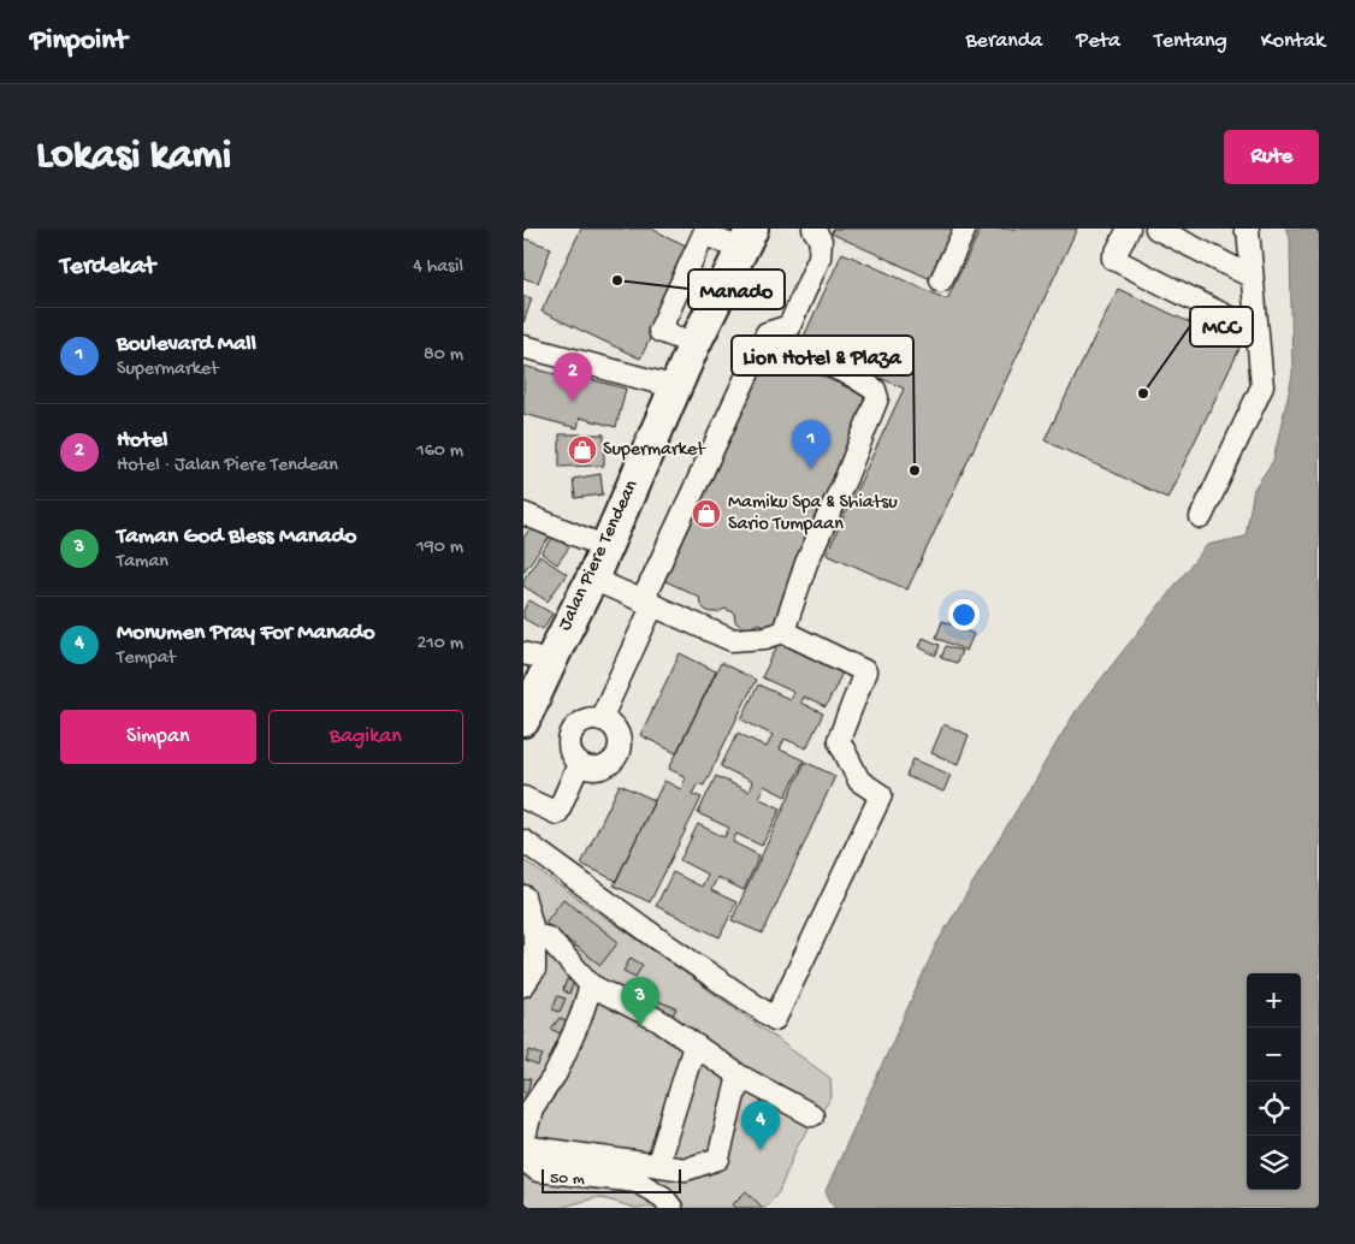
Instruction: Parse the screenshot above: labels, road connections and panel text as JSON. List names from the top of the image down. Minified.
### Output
{"streets":{"highway":["Jalan Piere Tendean"]},"places":{"other":["Manado","MCC","Lion Hotel & Plaza"],"shop":["Supermarket","Mamiku Spa & Shiatsu Sario Tumpaan"]},"scale_bar":"50 m","page":{"header":"Pinpoint","nav":["Beranda","Peta","Tentang","Kontak"],"buttons":["Rute",["Simpan","Bagikan"]],"title":"Lokasi kami","heading":["Terdekat","4 hasil"],"list":[{"mark":"1","name":"Boulevard Mall","note":"Supermarket","value":"80 m"},{"mark":"2","name":"Hotel","note":"Hotel · Jalan Piere Tendean","value":"160 m"},{"mark":"3","name":"Taman God Bless Manado","note":"Taman","value":"190 m"},{"mark":"4","name":"Monumen Pray For Manado","note":"Tempat","value":"210 m"}],"pins":["2","1","3","4"],"map_buttons":["+","−"],"scale":"50 m"}}
